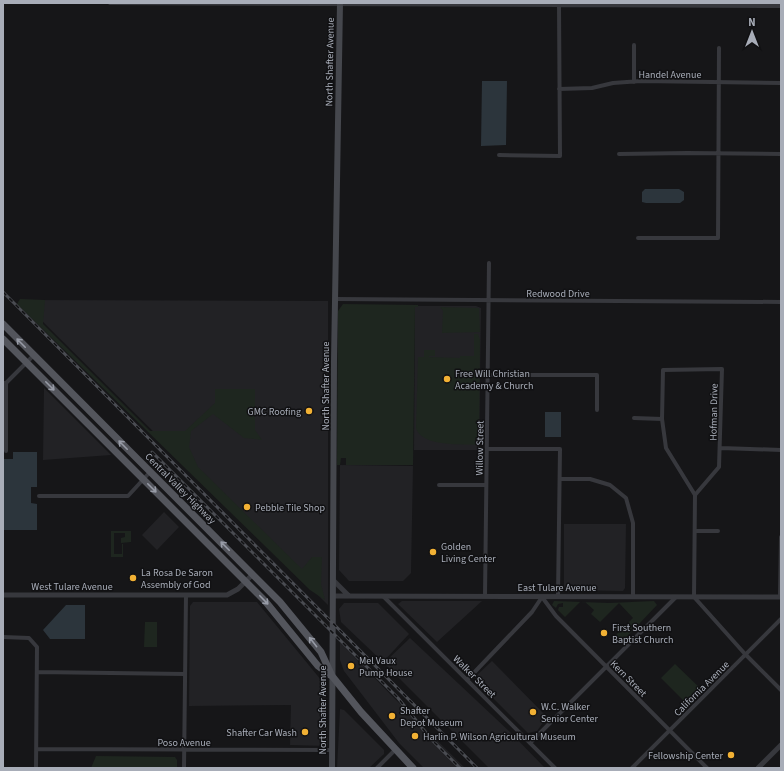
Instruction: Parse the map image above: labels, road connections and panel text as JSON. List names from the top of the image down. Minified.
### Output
{"streets":{"main road":["North Shafter Avenue","Central Valley Highway"],"street":["Handel Avenue","Redwood Drive","Hofman Drive","Willow Street","West Tulare Avenue","East Tulare Avenue","Walker Street","Kern Street","California Avenue","Poso Avenue"]},"crossings":[["North Shafter Avenue","Redwood Drive"],["North Shafter Avenue","Central Valley Highway"],["North Shafter Avenue","East Tulare Avenue"],["North Shafter Avenue","Poso Avenue"],["Redwood Drive","Willow Street"],["Willow Street","East Tulare Avenue"],["Central Valley Highway","West Tulare Avenue"],["East Tulare Avenue","Walker Street"],["East Tulare Avenue","Kern Street"],["Kern Street","California Avenue"]],"places":["Free Will Christian Academy & Church","GMC Roofing","Pebble Tile Shop","Golden Living Center","La Rosa De Saron Assembly of God","First Southern Baptist Church","Mel Vaux Pump House","W.C. Walker Senior Center","Shafter Depot Museum","Shafter Car Wash","Harlin P. Wilson Agricultural Museum","Fellowship Center"],"north":"top"}
